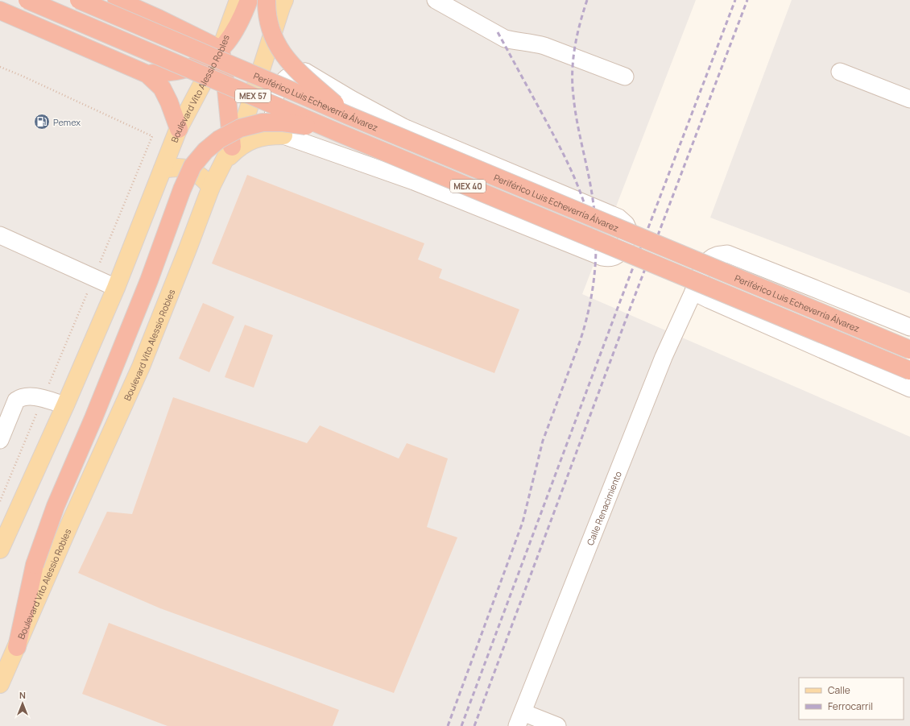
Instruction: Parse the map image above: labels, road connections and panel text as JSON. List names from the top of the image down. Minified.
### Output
{"streets":{"highway":["Periférico Luis Echeverría Álvarez","MEX 40"],"main road":["Boulevard Vito Alessio Robles","MEX 57"],"street":["Calle Renacimiento"]},"places":{"fuel station":["Pemex"]},"legend":["Calle","Ferrocarril"],"north":"top"}
